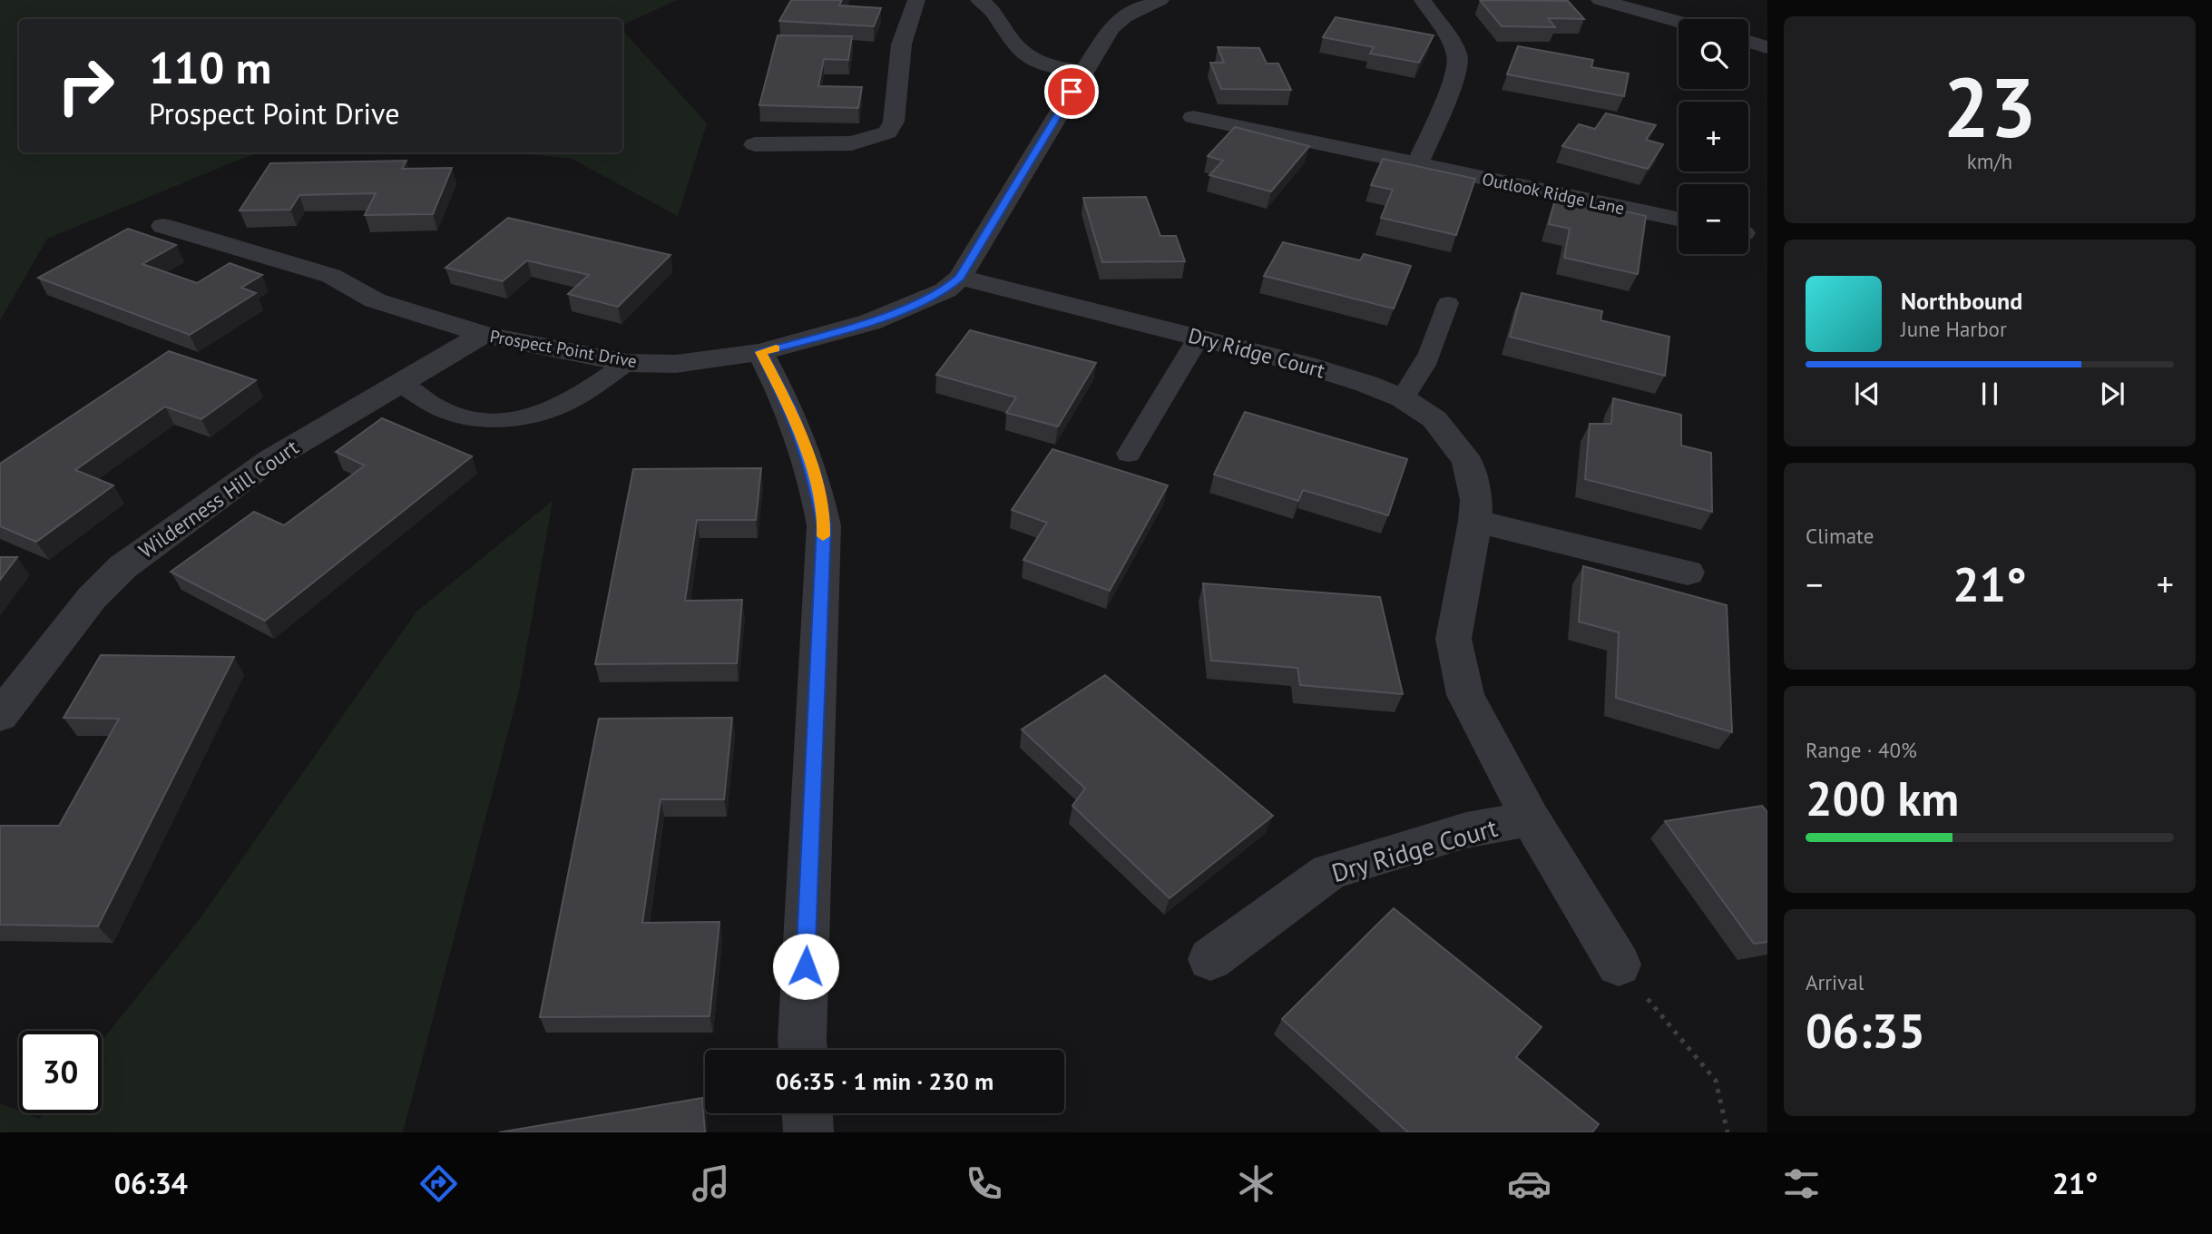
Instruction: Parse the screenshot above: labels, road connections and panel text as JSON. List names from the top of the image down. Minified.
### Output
{"streets":{"street":["Outlook Ridge Lane","Prospect Point Drive","Dry Ridge Court","Wilderness Hill Court"]},"crossings":[["Prospect Point Drive","Dry Ridge Court"],["Prospect Point Drive","Wilderness Hill Court"]],"page":{"tile":[["23","km/h"],"Climate",["Range · 40%","200 km"],["Arrival","06:35"]],"map_buttons":["+","−"],"turn":["110 m","Prospect Point Drive"],"song":["Northbound","June Harbor"],"heat":["−","21°","+"],"limit":"30","trip":"06:35 · 1 min · 230 m","tabs":["06:34","21°"]}}
